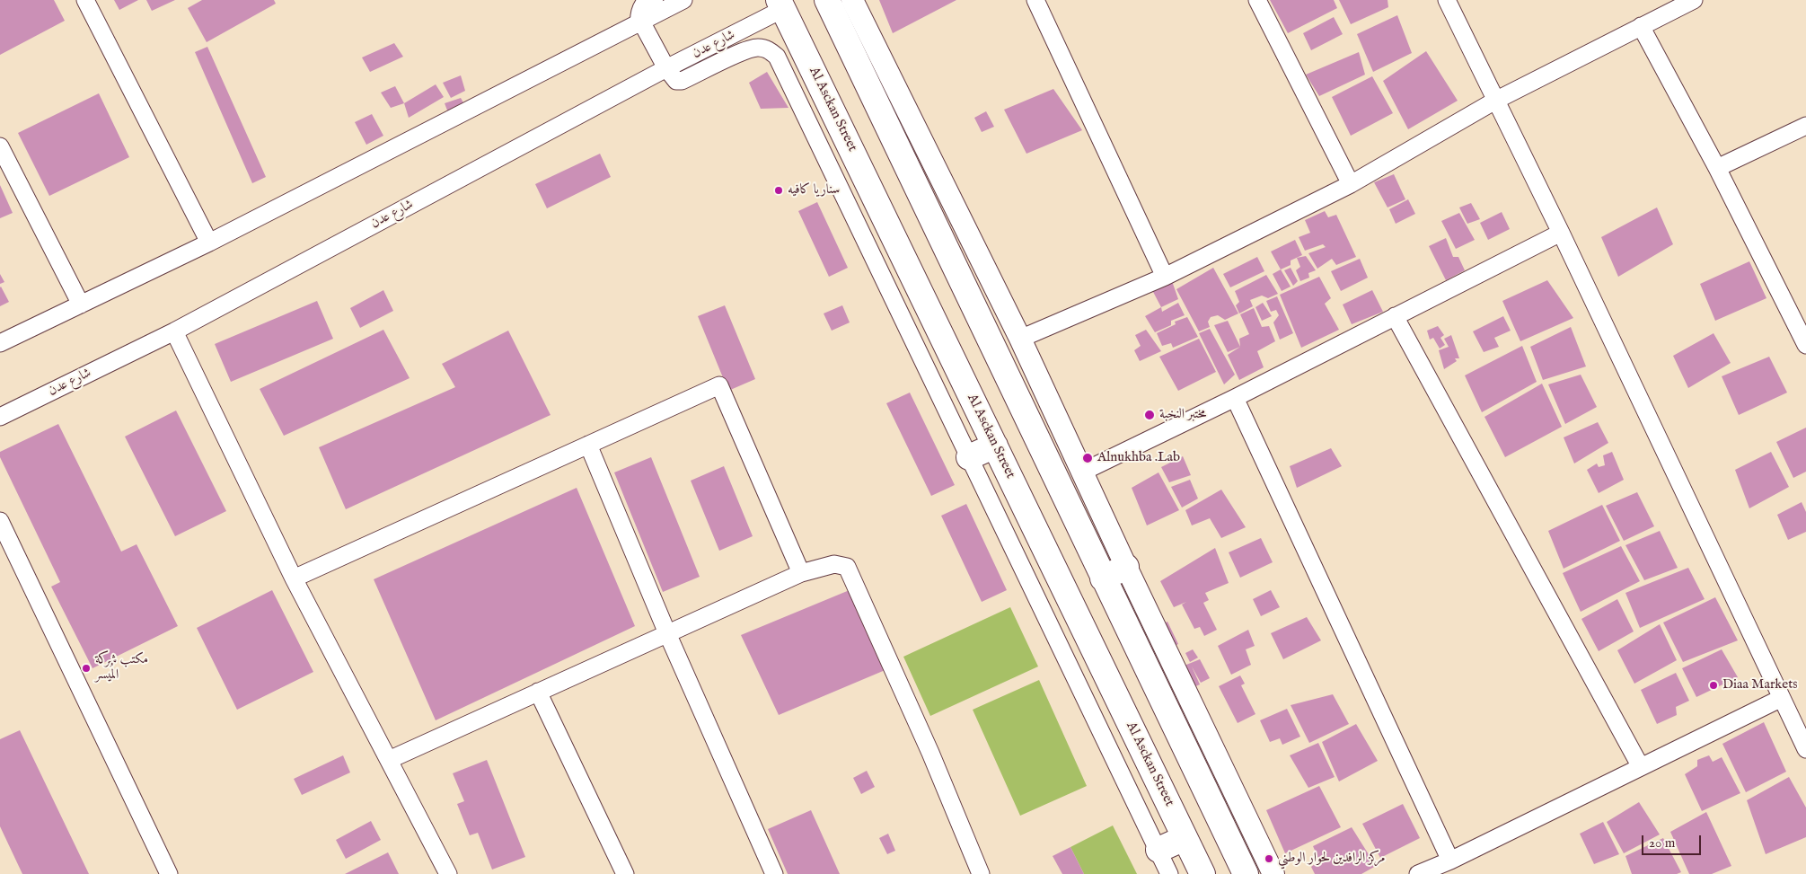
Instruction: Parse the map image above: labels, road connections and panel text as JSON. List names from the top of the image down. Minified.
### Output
{"streets":{"main road":["Al Asckan Street"],"street":["شارع عدن"]},"crossings":[["شارع عدن","Al Asckan Street"]],"places":["سناريا كافيه","مختبر النخبة","Alnukhba .Lab","مكتب شركة المُيسر","Diaa Markets","مركز الرافدين لحوار الوطني"],"scale_bar":"20 m"}
